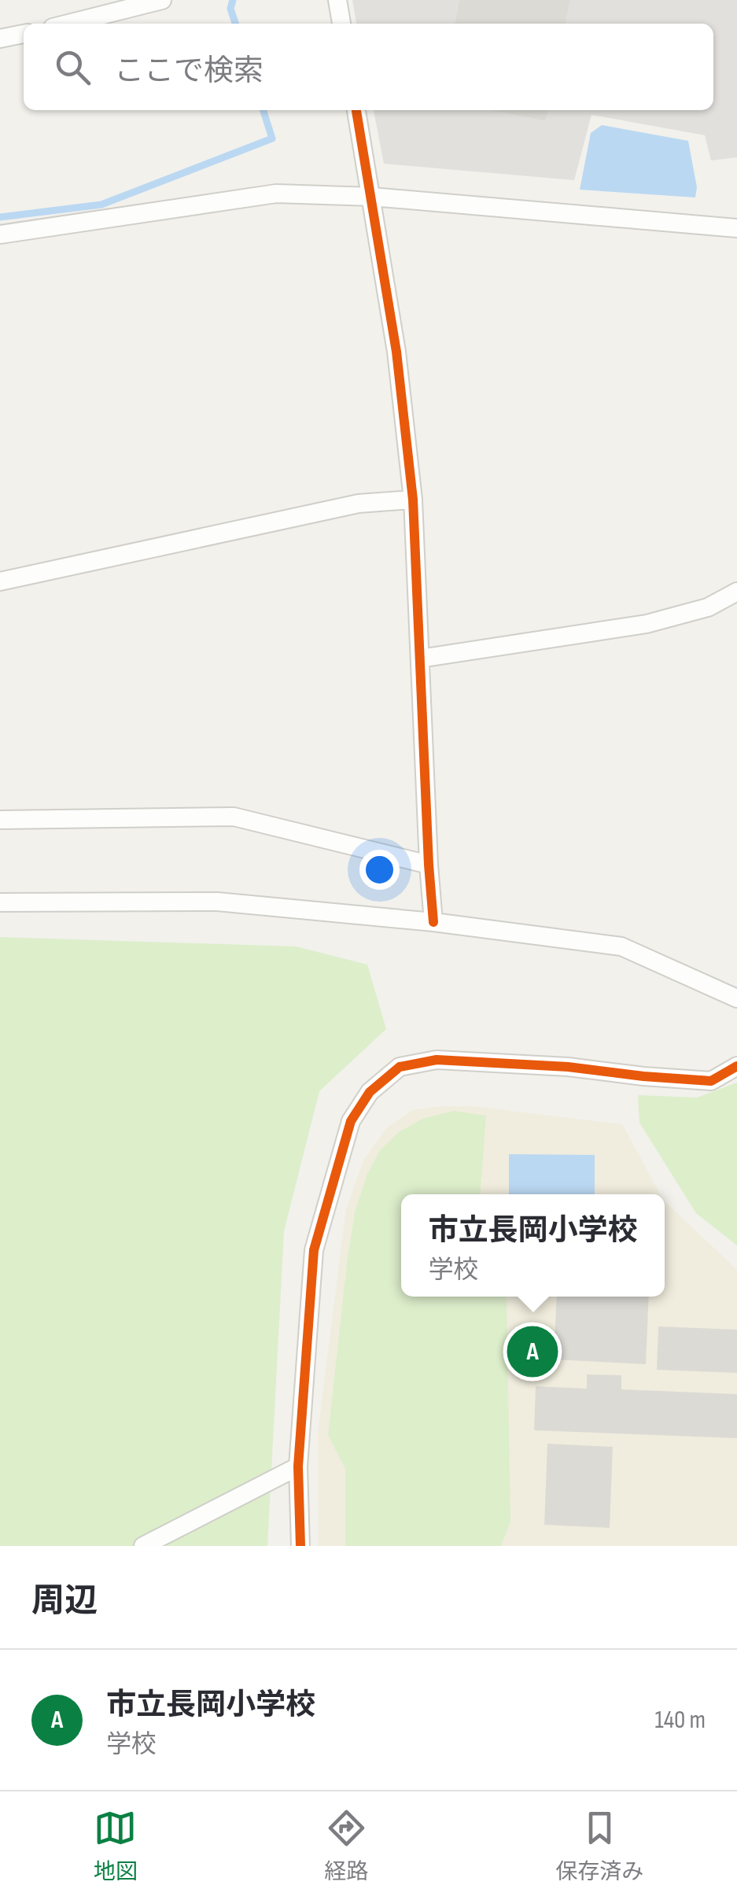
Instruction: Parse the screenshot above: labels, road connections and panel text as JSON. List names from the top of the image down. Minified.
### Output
{"page":{"search":"ここで検索","popup":["市立長岡小学校","学校"],"pins":"A","heading":"周辺","list":[{"mark":"A","name":"市立長岡小学校","note":"学校","value":"140 m"}],"nav":["地図","経路","保存済み"]}}
